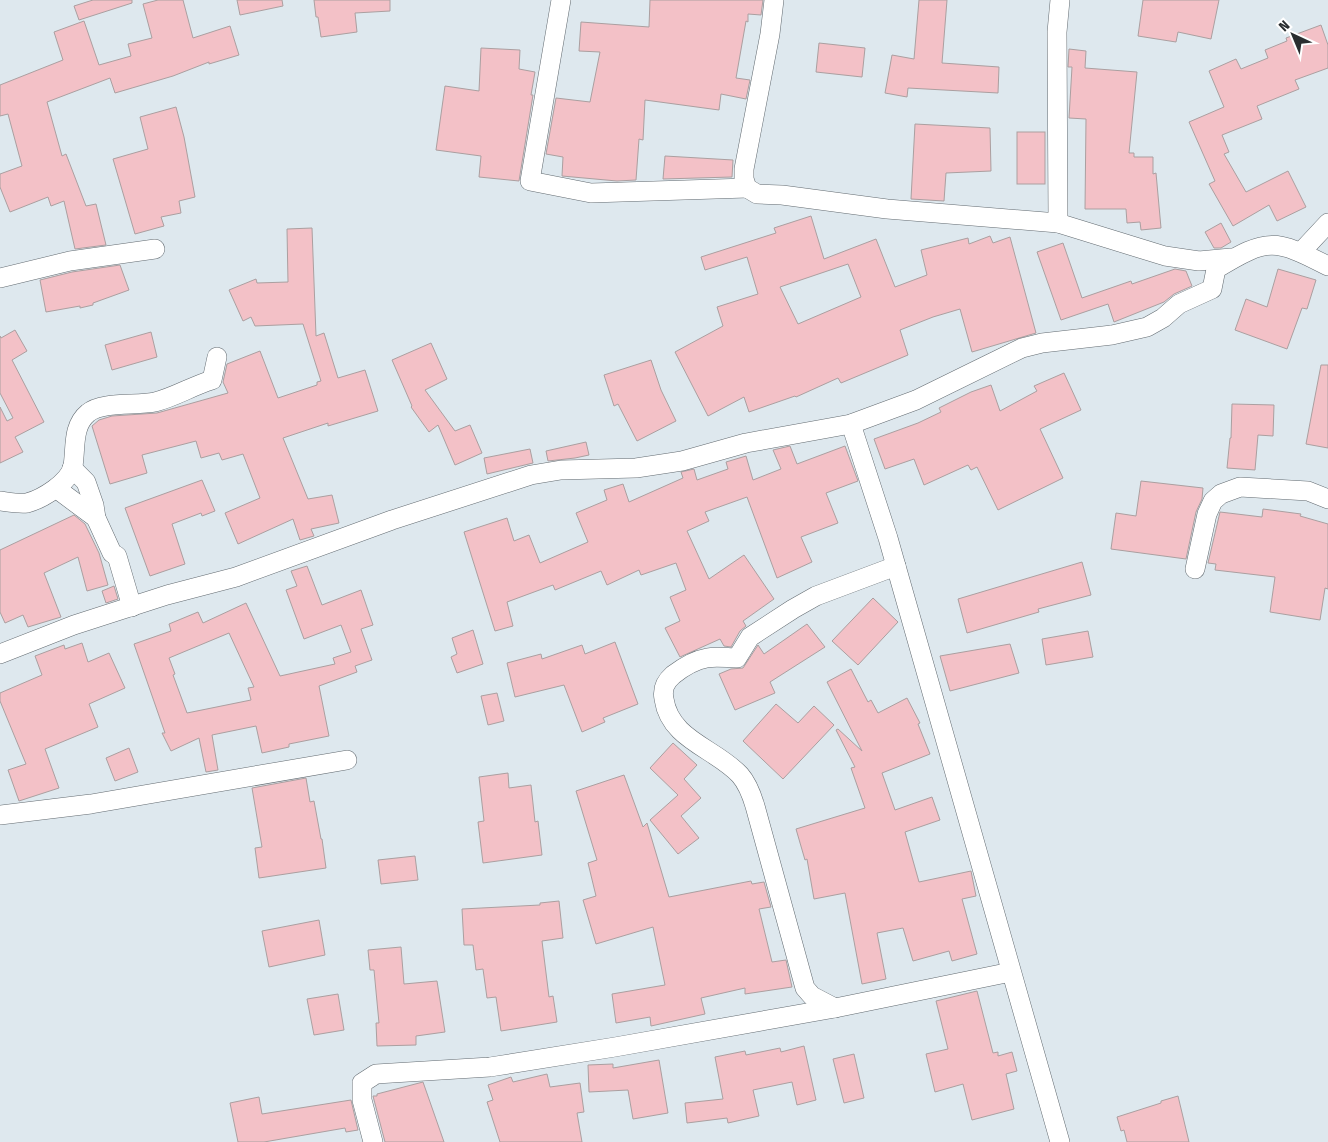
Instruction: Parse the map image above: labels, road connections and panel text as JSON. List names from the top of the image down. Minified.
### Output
{"north":"top left"}
